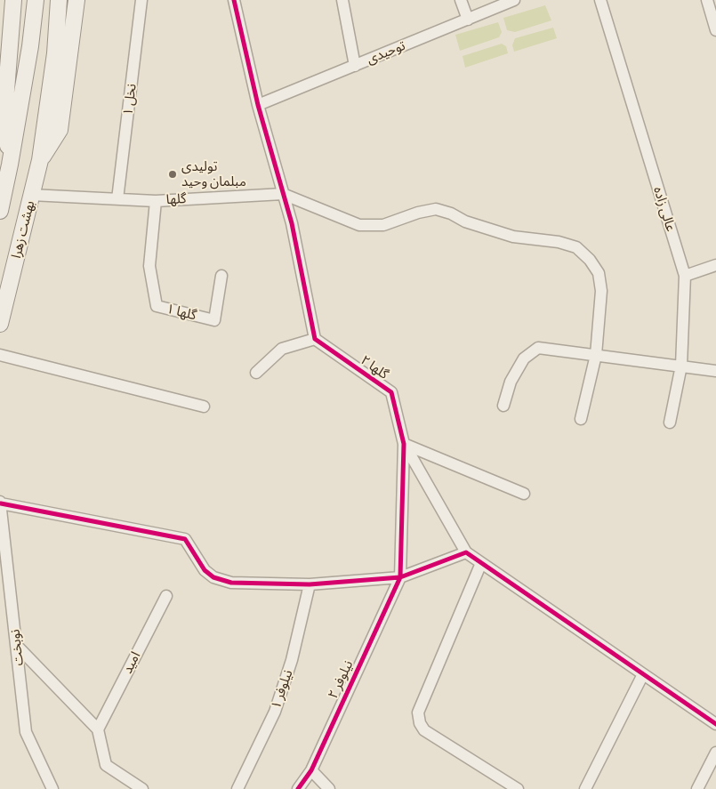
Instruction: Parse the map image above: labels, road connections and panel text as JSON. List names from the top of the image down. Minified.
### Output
{"streets":{"main road":["بهشت زهرا"],"street":["توحیدی","نخل ۱","گلها","عالی زاده","گلها ۱","گلها ۲","نوبخت","امید","نیلوفر ۲","نیلوفر ۱"]},"crossings":[["نخل ۱","گلها"],["گلها","بهشت زهرا"],["گلها","گلها ۱"],["گلها ۲","نیلوفر ۲"]],"places":["تولیدی مبلمان وحید"]}
